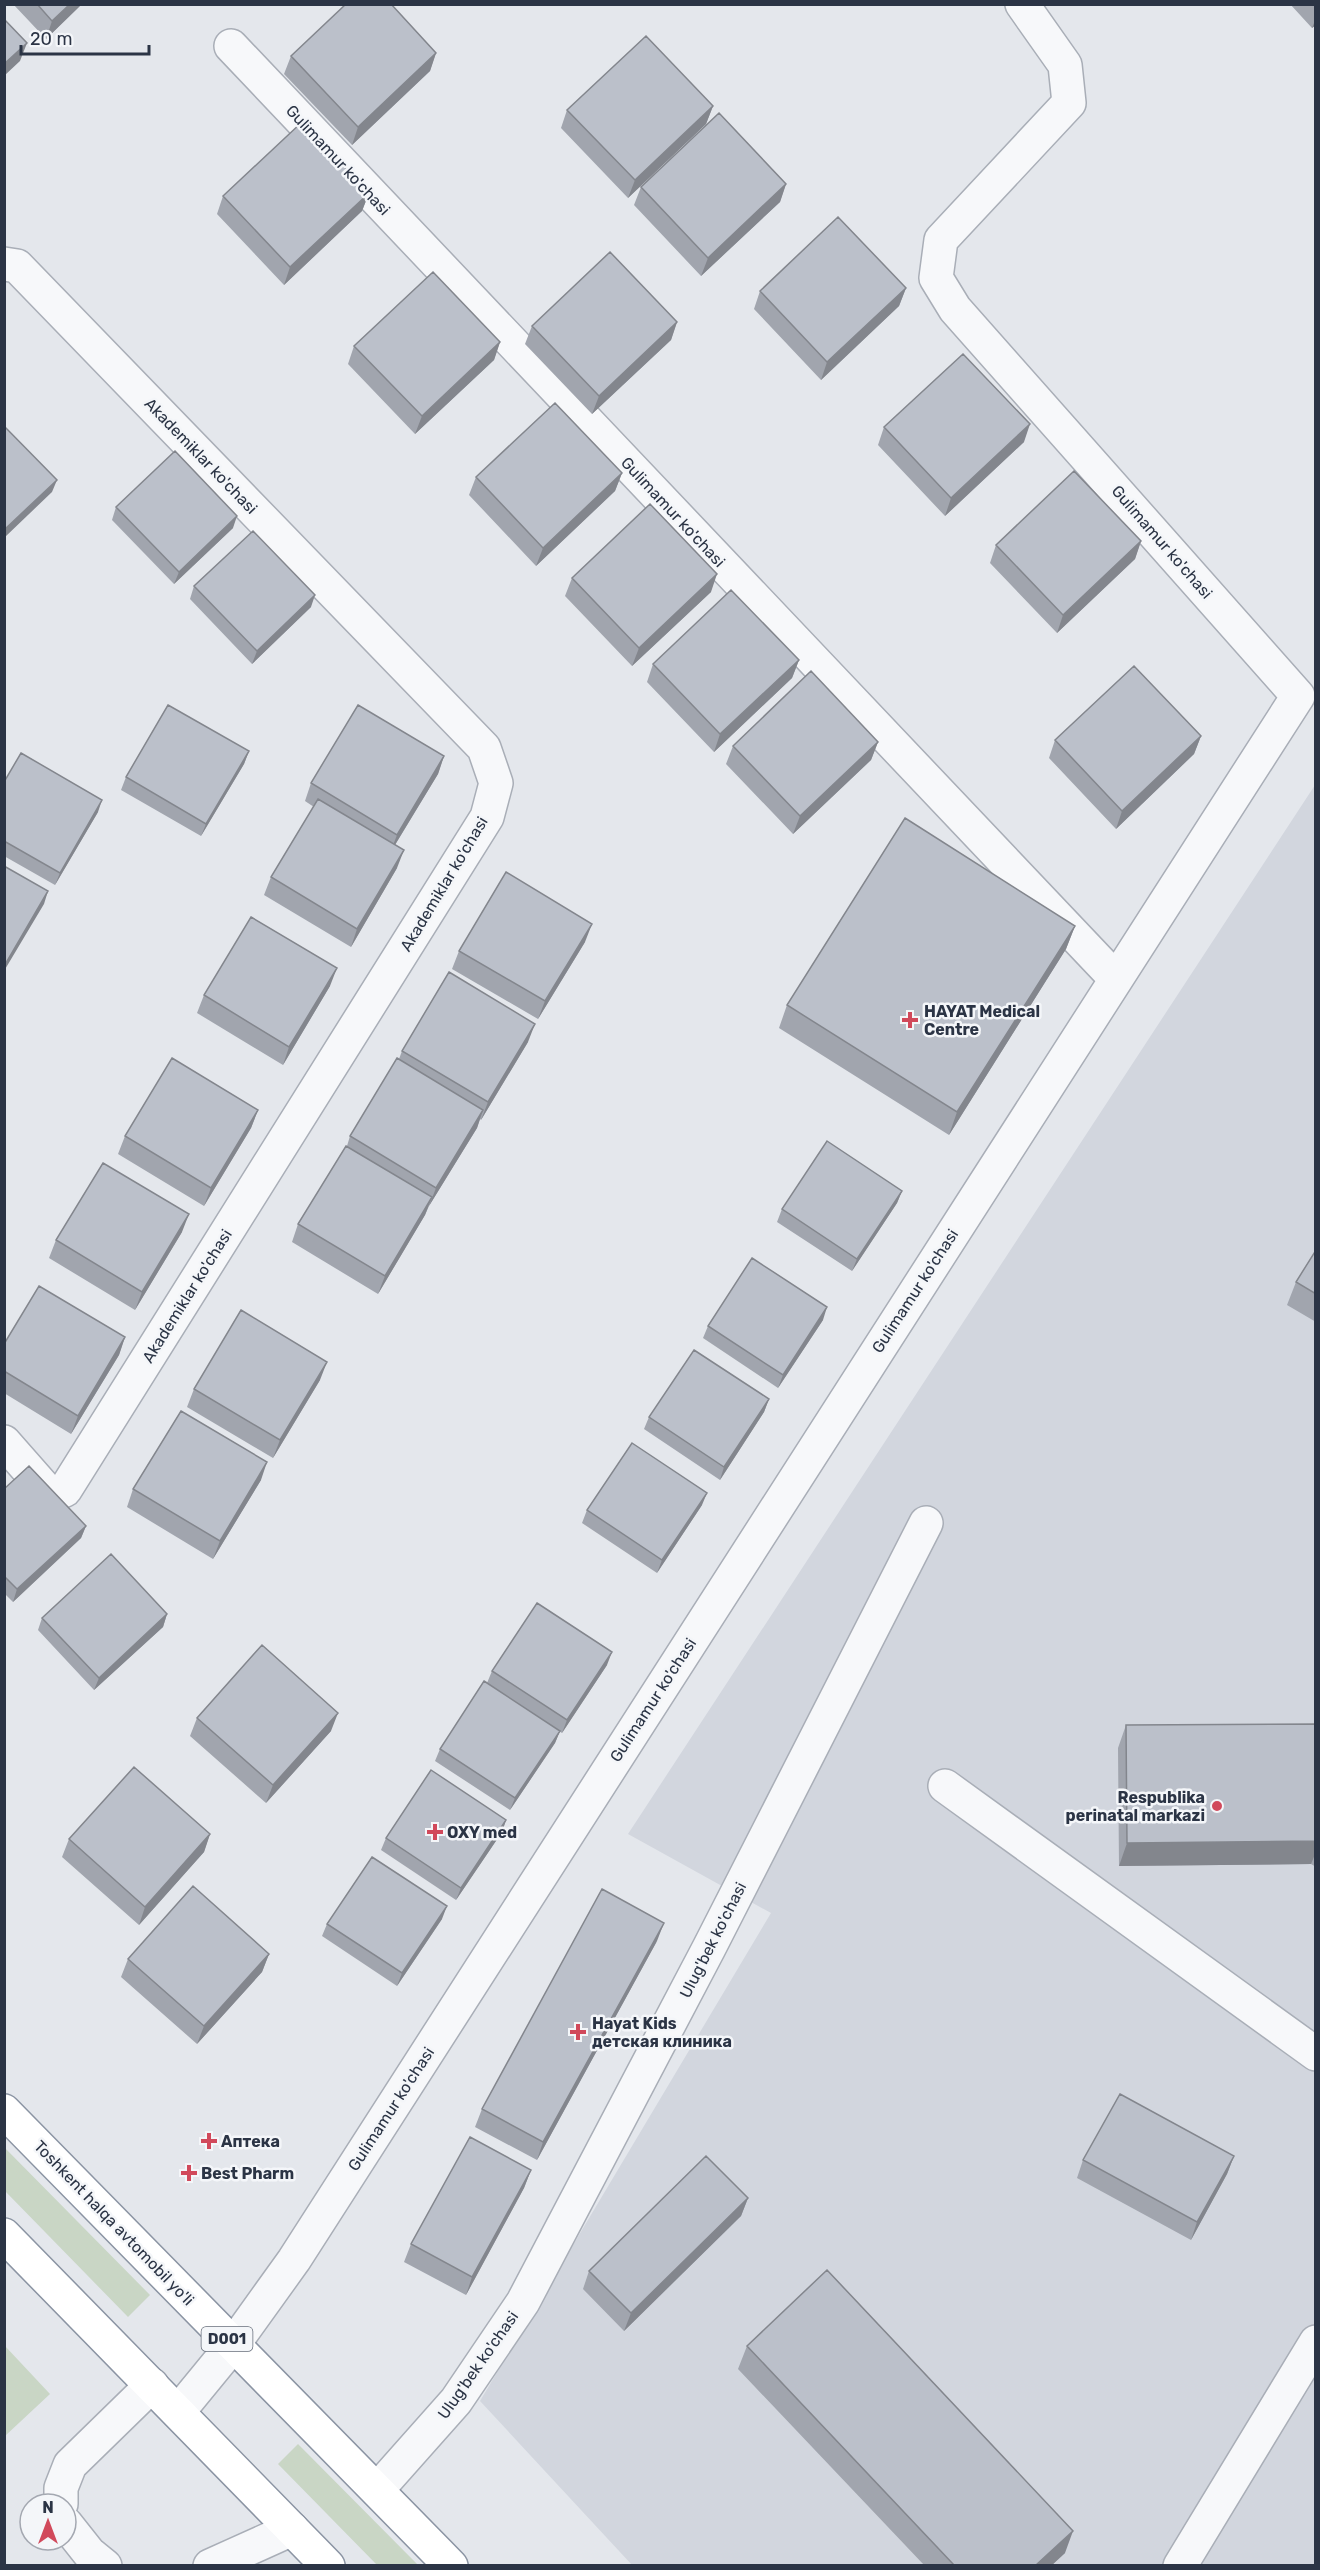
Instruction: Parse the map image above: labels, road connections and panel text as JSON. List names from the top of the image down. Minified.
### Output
{"streets":{"highway":["Toshkent halqa avtomobil yo'li","D001"],"street":["Gulimamur ko'chasi","Akademiklar ko'chasi","Ulug'bek ko'chasi"]},"crossings":[["Gulimamur ko'chasi","Toshkent halqa avtomobil yo'li"],["Ulug'bek ko'chasi","Toshkent halqa avtomobil yo'li"]],"places":{"health":["HAYAT Medical Centre","OXY med","Hayat Kids детская клиника","Аптека","Best Pharm"],"other":["Respublika perinatal markazi"]},"scale_bar":"20 m","north":"top"}
